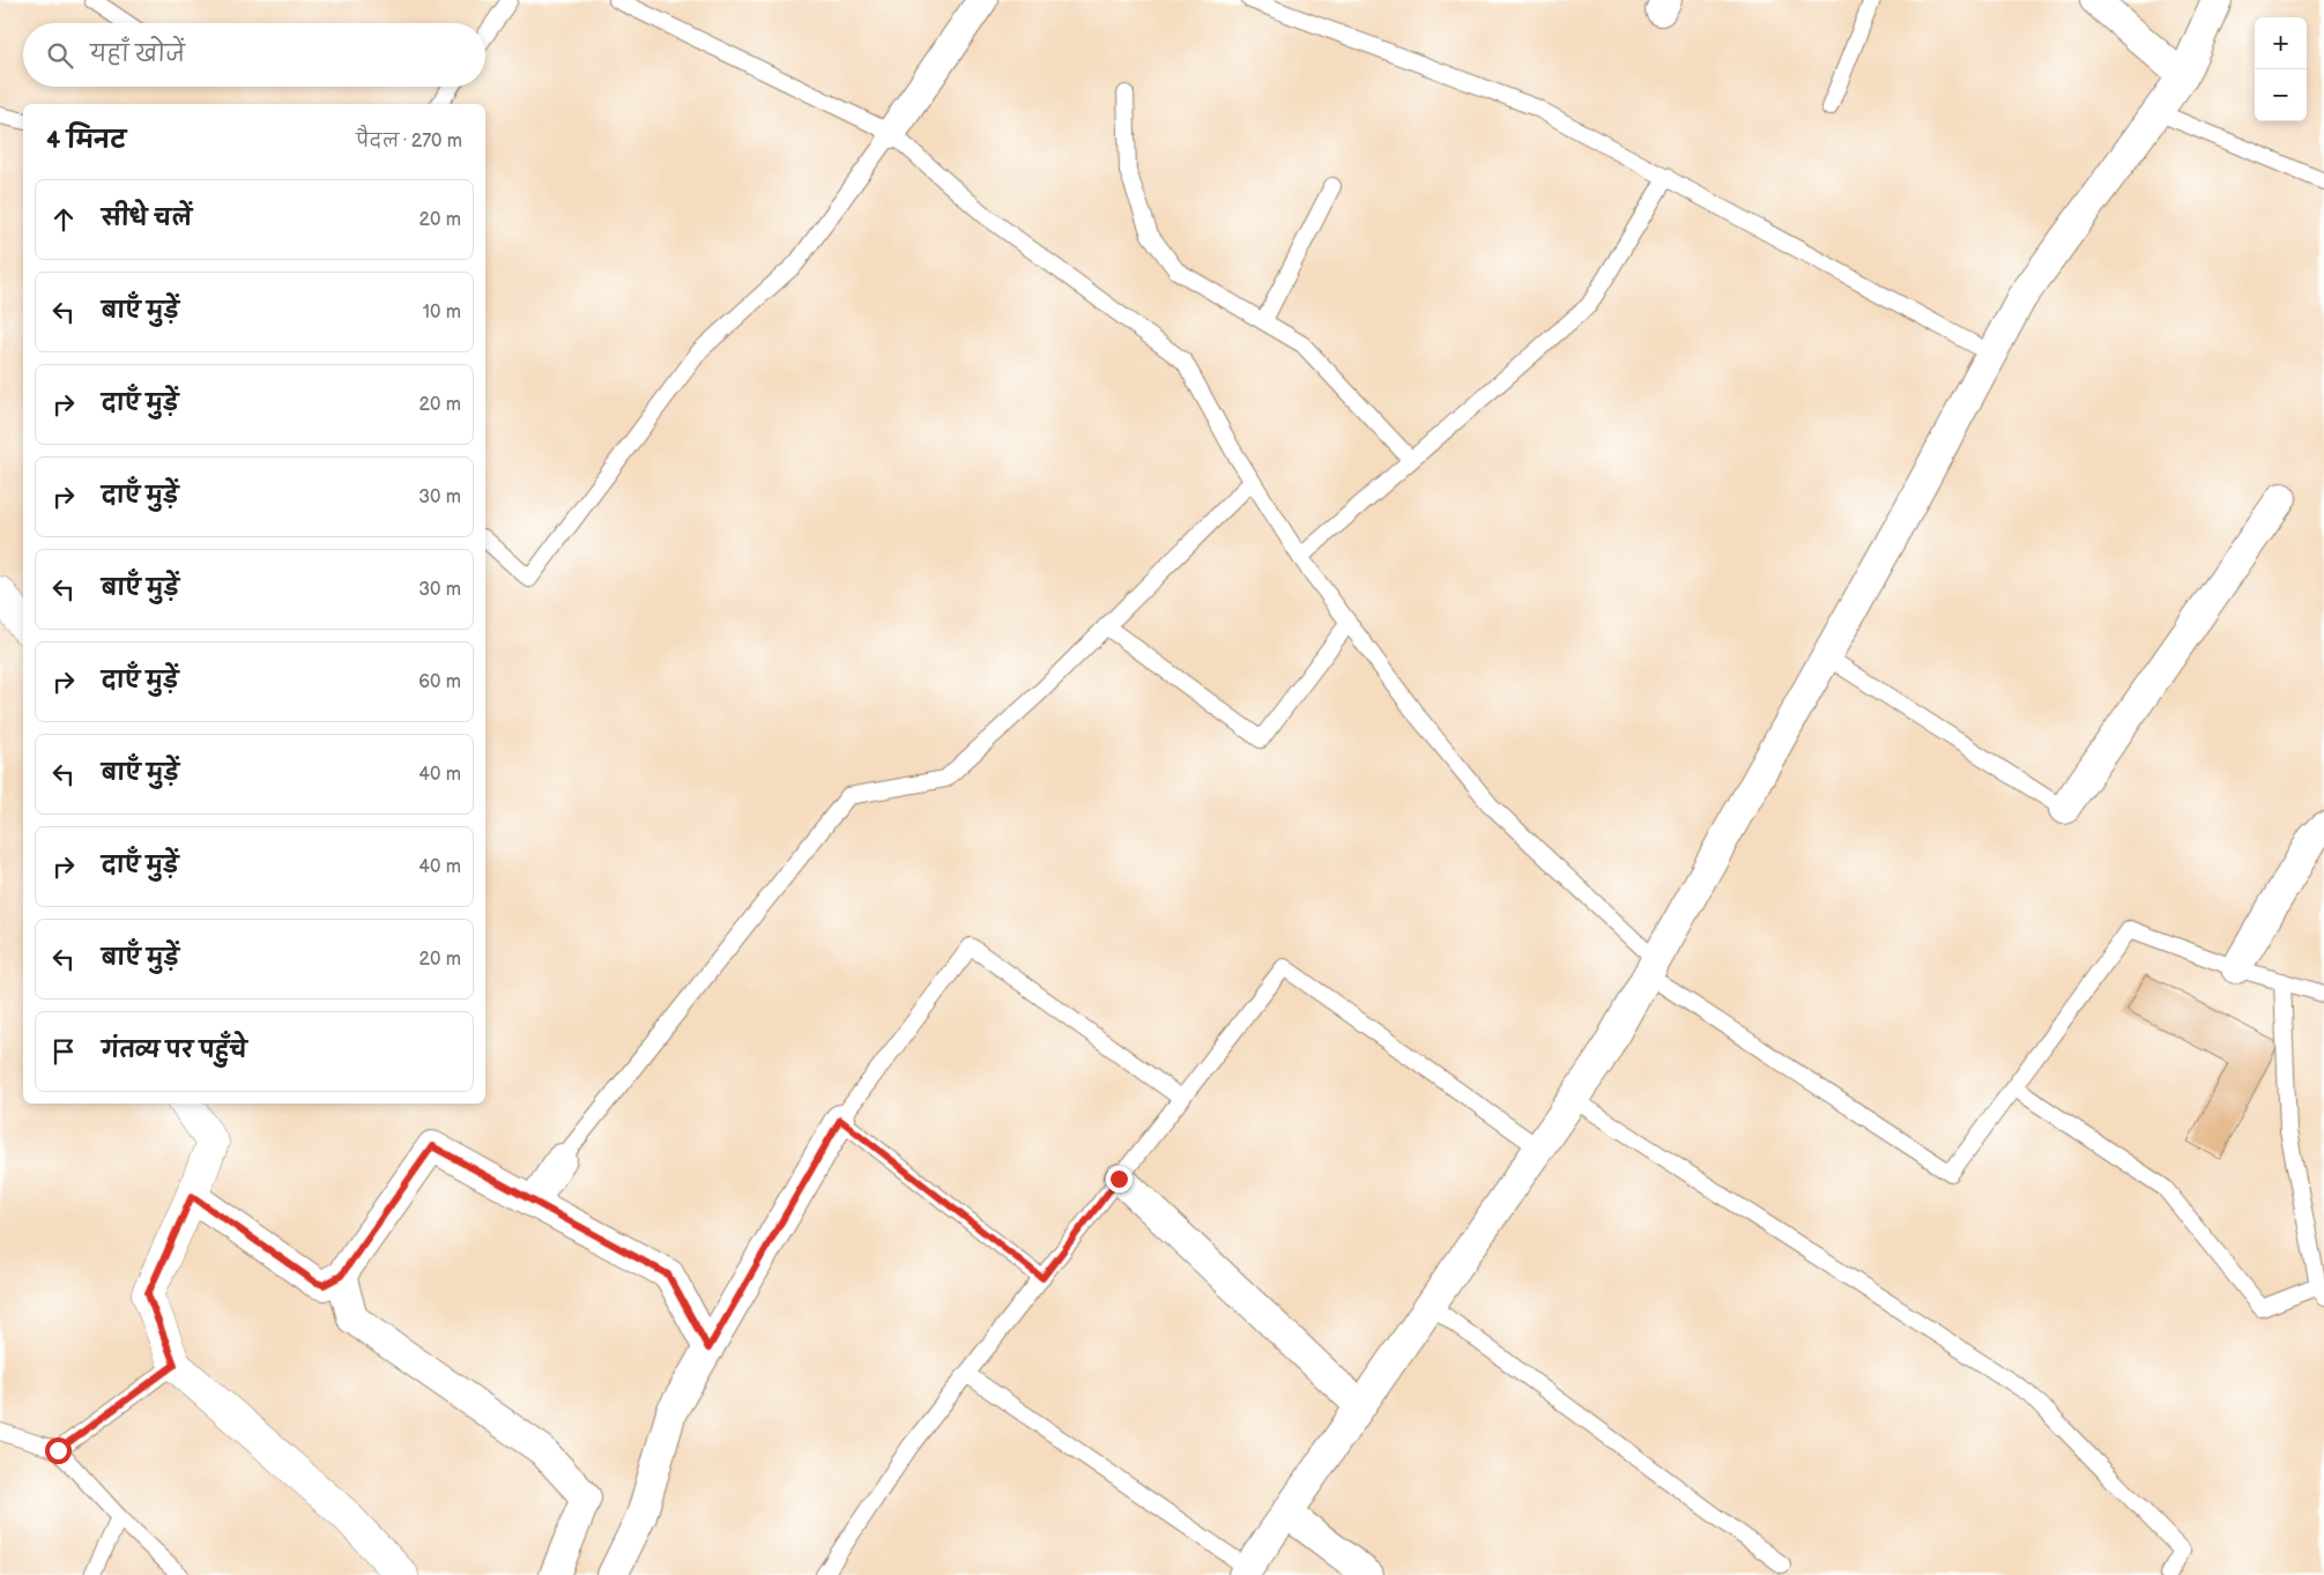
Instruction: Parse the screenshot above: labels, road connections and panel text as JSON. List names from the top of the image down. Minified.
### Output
{"page":{"map_buttons":["+","−"],"search":"यहाँ खोजें","heading":["4 मिनट","पैदल · 270 m"],"list":[["सीधे चलें","20 m"],["बाएँ मुड़ें","10 m"],["दाएँ मुड़ें","20 m"],["दाएँ मुड़ें","30 m"],["बाएँ मुड़ें","30 m"],["दाएँ मुड़ें","60 m"],["बाएँ मुड़ें","40 m"],["दाएँ मुड़ें","40 m"],["बाएँ मुड़ें","20 m"],"गंतव्य पर पहुँचे"]}}
